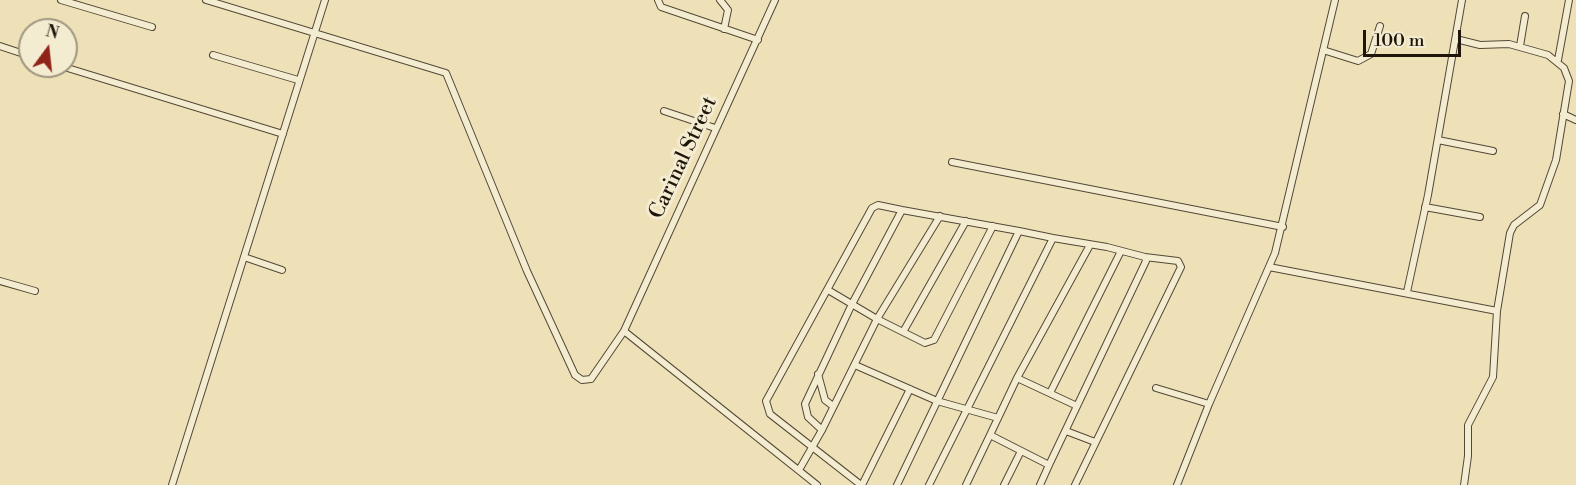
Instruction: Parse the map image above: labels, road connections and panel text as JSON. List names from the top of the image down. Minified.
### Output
{"streets":{"street":["Carinal Street"]},"scale_bar":"100 m","north":"top"}
